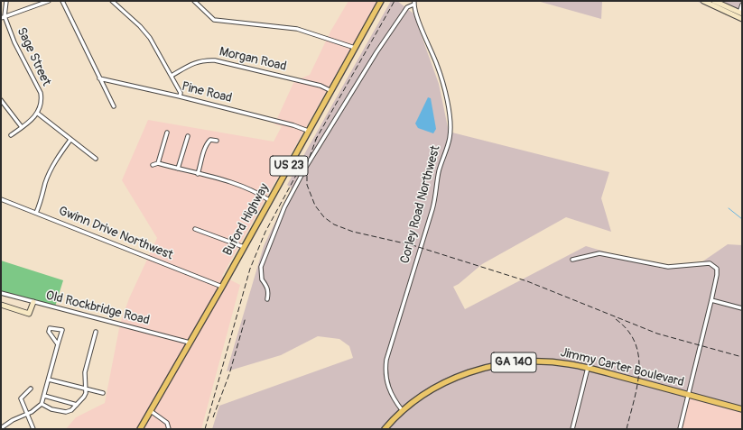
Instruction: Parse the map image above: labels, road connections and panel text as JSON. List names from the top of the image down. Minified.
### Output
{"streets":{"main road":["US 23","Buford Highway","GA 140","Jimmy Carter Boulevard"],"street":["Sage Street","Morgan Road","Pine Road","Corley Road Northwest","Gwinn Drive Northwest","Old Rockbridge Road"]},"crossings":[["Morgan Road","Buford Highway"],["Pine Road","Buford Highway"],["Corley Road Northwest","Jimmy Carter Boulevard"],["Buford Highway","Gwinn Drive Northwest"],["Buford Highway","Old Rockbridge Road"]]}
